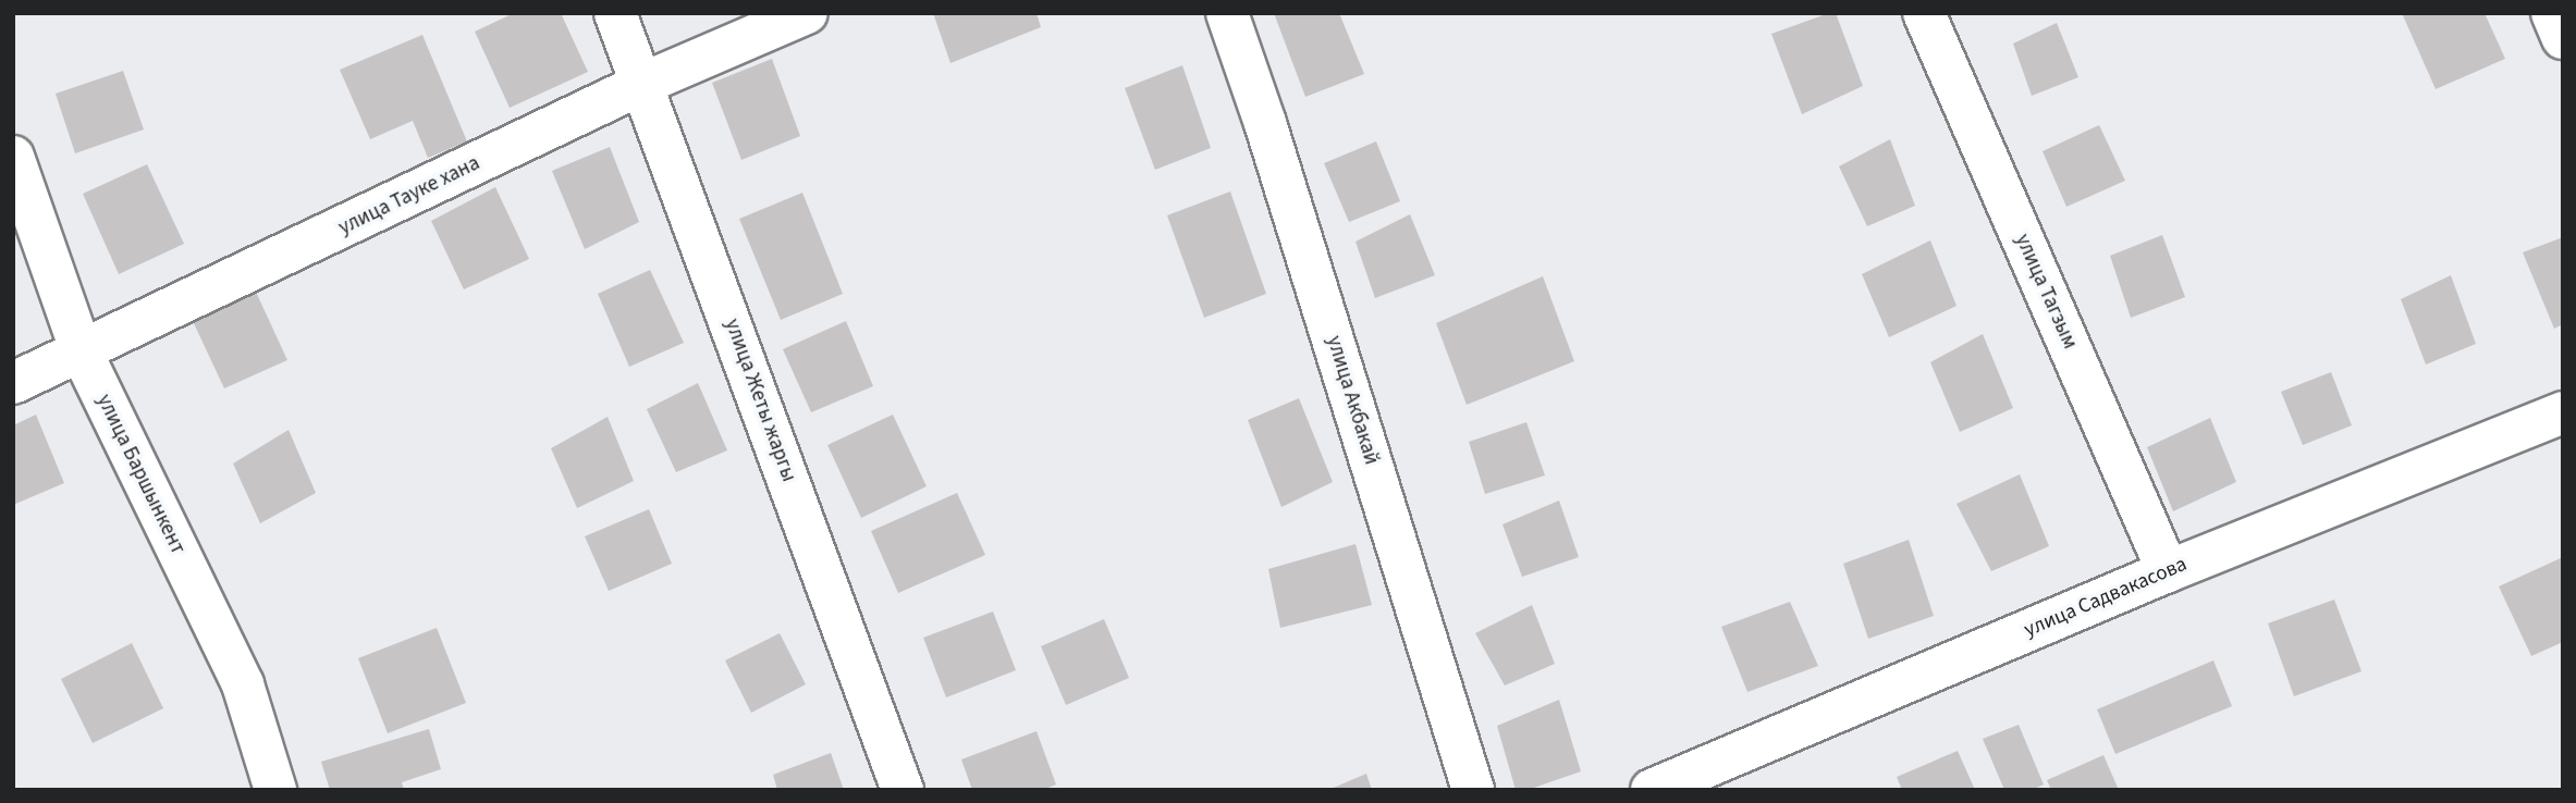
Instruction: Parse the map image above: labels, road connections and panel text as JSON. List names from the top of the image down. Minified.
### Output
{"streets":{"street":["улица Тауке хана","улица Тагзым","улица Жеты жаргы","улица Акбакай","улица Баршынкент","улица Садвакасова"]},"crossings":[["улица Тауке хана","улица Жеты жаргы"],["улица Тауке хана","улица Баршынкент"],["улица Тагзым","улица Садвакасова"]]}
